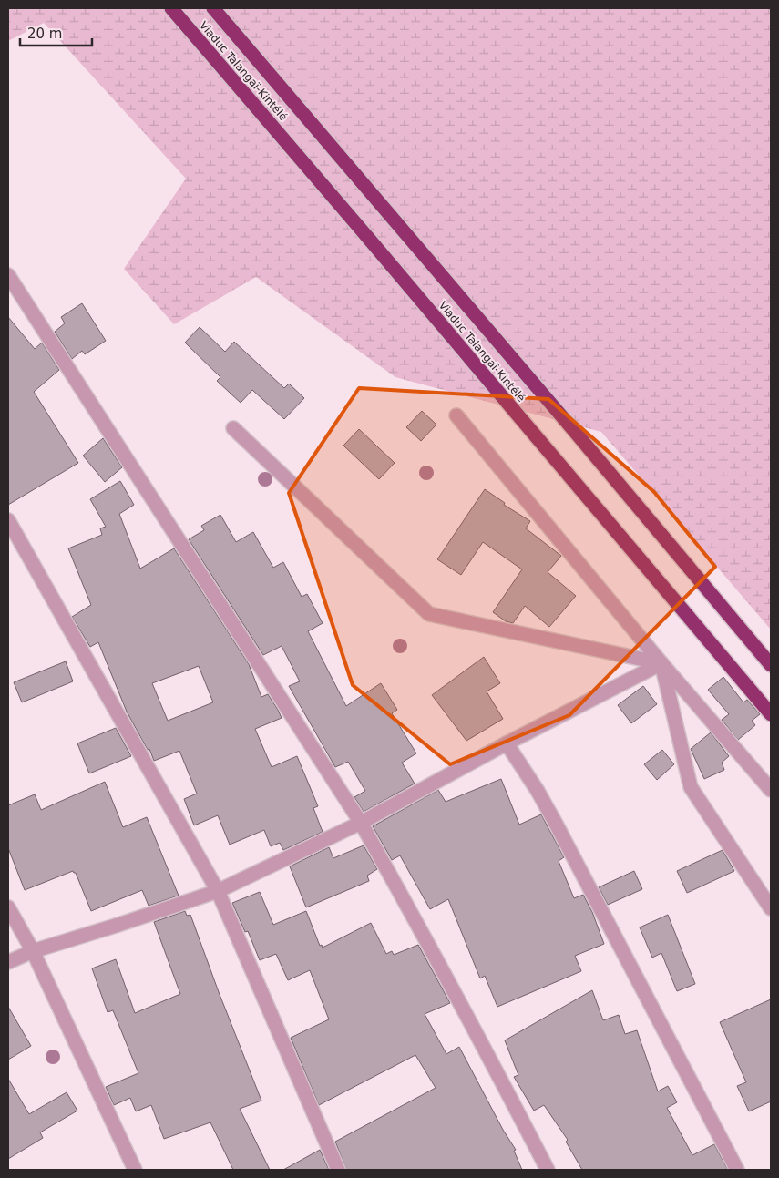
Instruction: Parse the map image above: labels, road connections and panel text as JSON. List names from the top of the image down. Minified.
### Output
{"streets":{"highway":["Viaduc Talangaï-Kintélé"]},"scale_bar":"20 m"}
